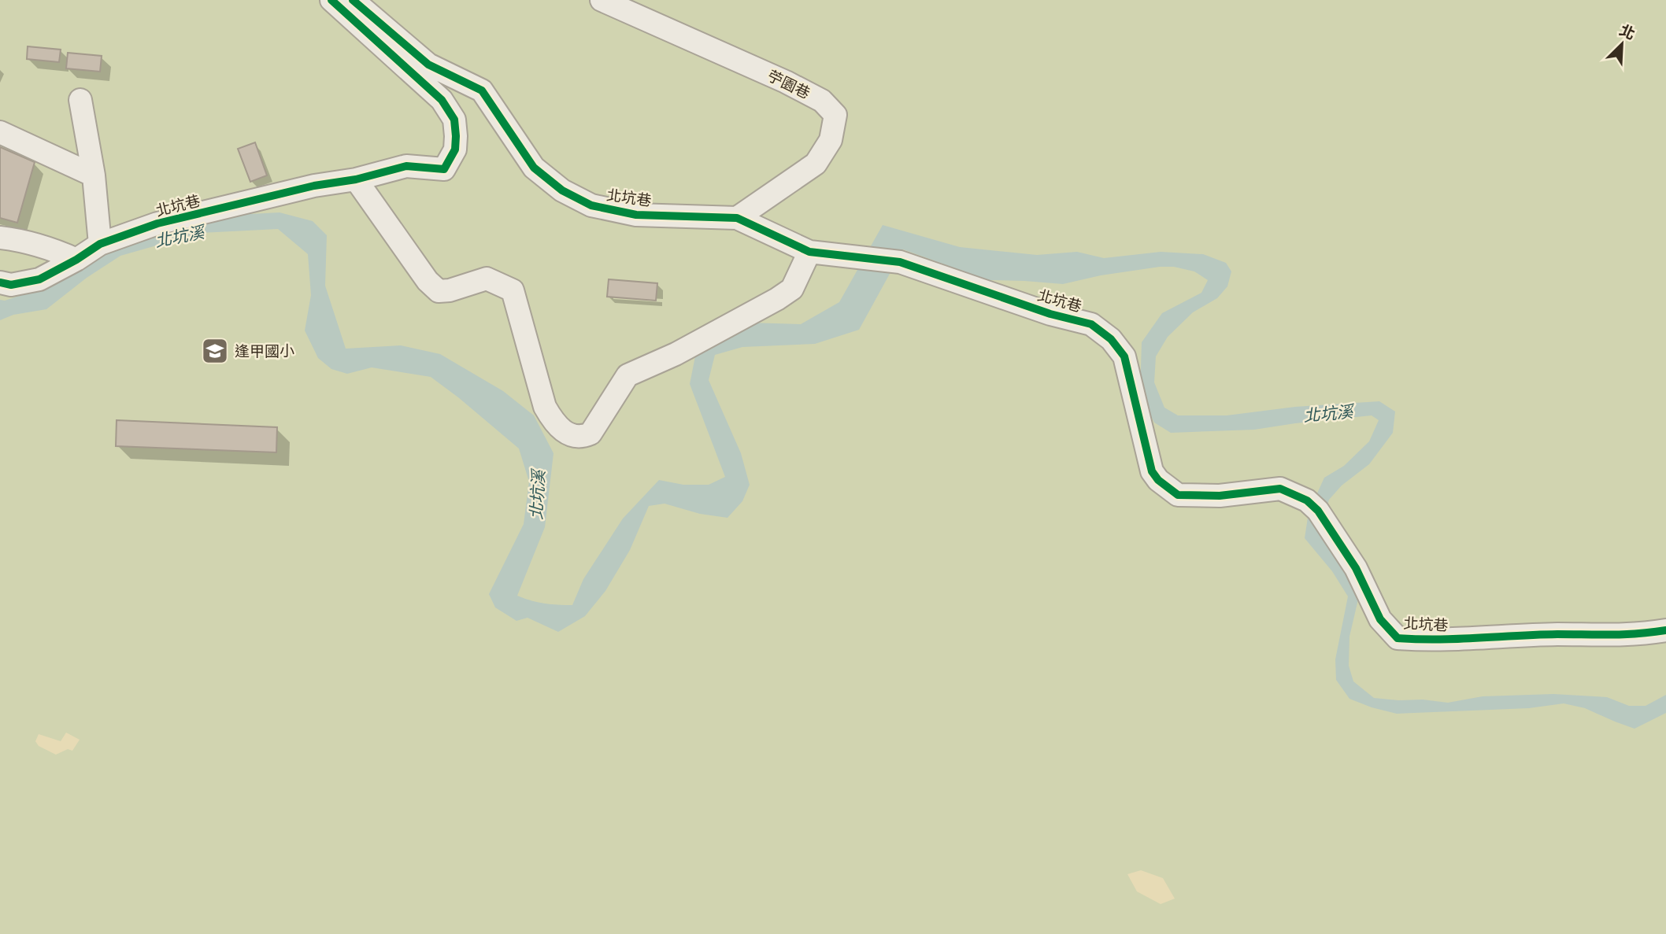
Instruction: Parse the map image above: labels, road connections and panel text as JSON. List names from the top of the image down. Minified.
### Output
{"streets":{"street":["苧園巷","北坑巷"]},"crossings":[["苧園巷","北坑巷"]],"water":["北坑溪"],"places":{"school or university":["逢甲國小"]},"north":"top right"}
